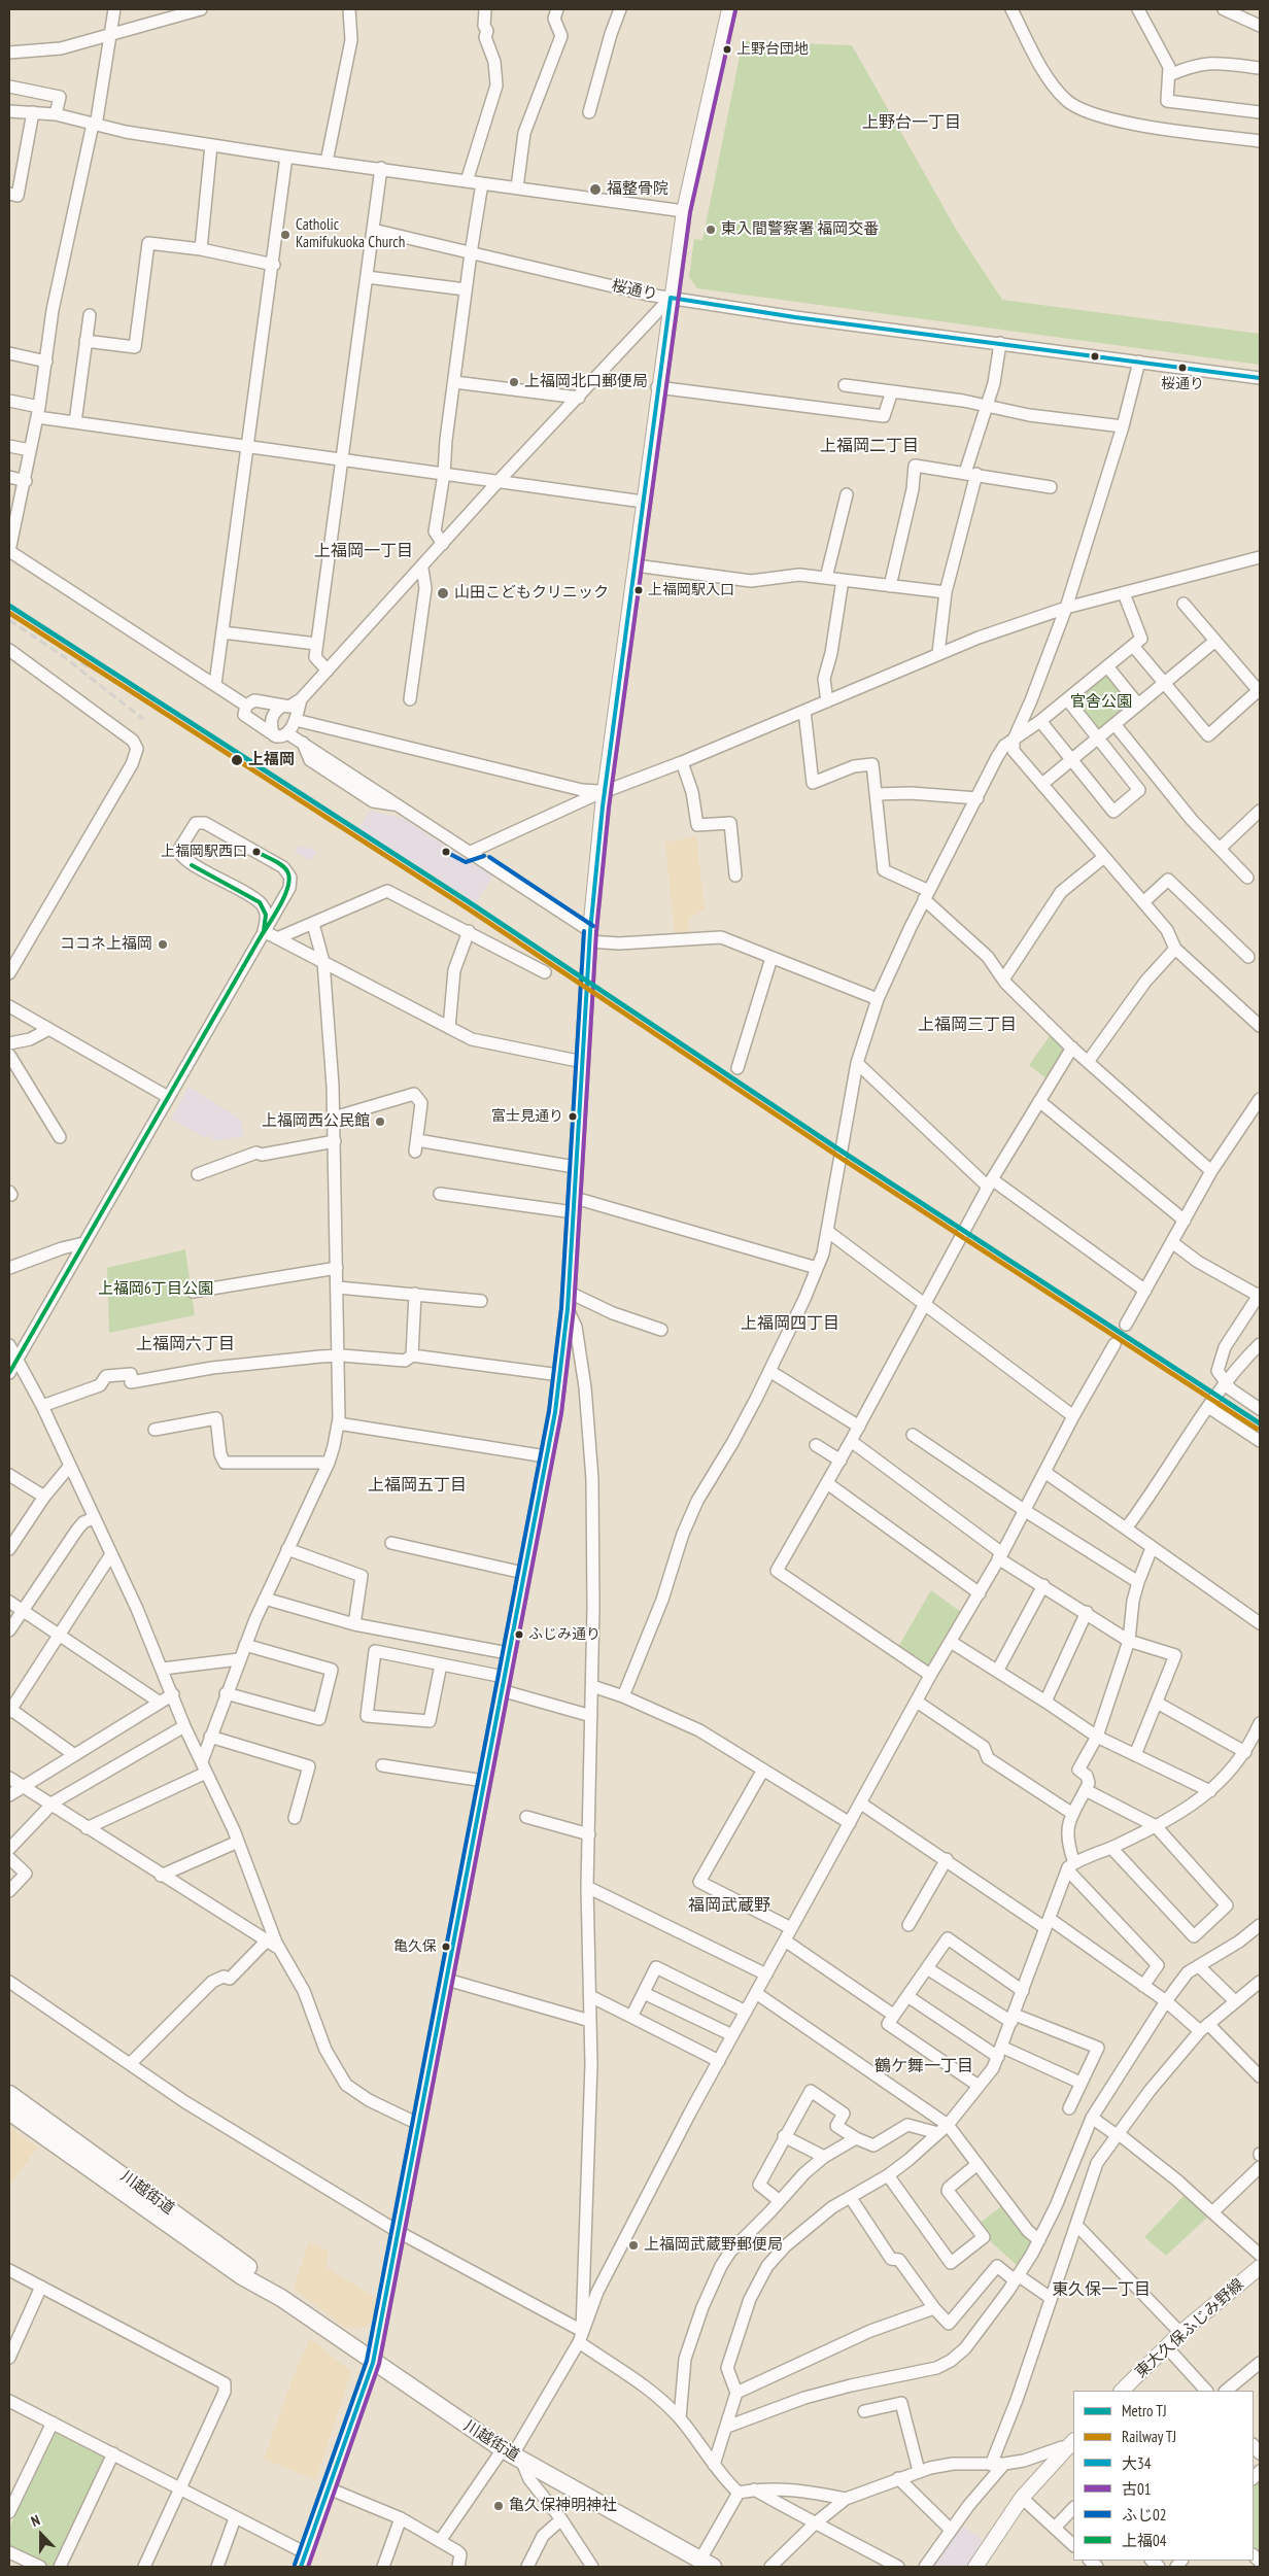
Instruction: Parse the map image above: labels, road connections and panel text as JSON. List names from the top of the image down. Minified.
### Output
{"streets":{"highway":["川越街道"],"main road":["東大久保ふじみ野線"],"street":["桜通り"]},"districts":["上野台一丁目","上福岡二丁目","上福岡一丁目","上福岡三丁目","上福岡四丁目","上福岡六丁目","上福岡五丁目","福岡武蔵野","鶴ケ舞一丁目","東久保一丁目"],"parks":["官舎公園","上福岡6丁目公園"],"places":["上野台団地","福整骨院","東入間警察署 福岡交番","Catholic Kamifukuoka Church","桜通り","上福岡北口郵便局","上福岡駅入口","山田こどもクリニック","上福岡","上福岡駅西口","ココネ上福岡","富士見通り","上福岡西公民館","ふじみ通り","亀久保","上福岡武蔵野郵便局","亀久保神明神社"],"lines":["transit line 古01","transit line 大34","metro line TJ","rail line TJ","transit line ふじ02","transit line 上福04"],"legend":["Metro TJ","Railway TJ","大34","古01","ふじ02","上福04"],"north":"top"}
